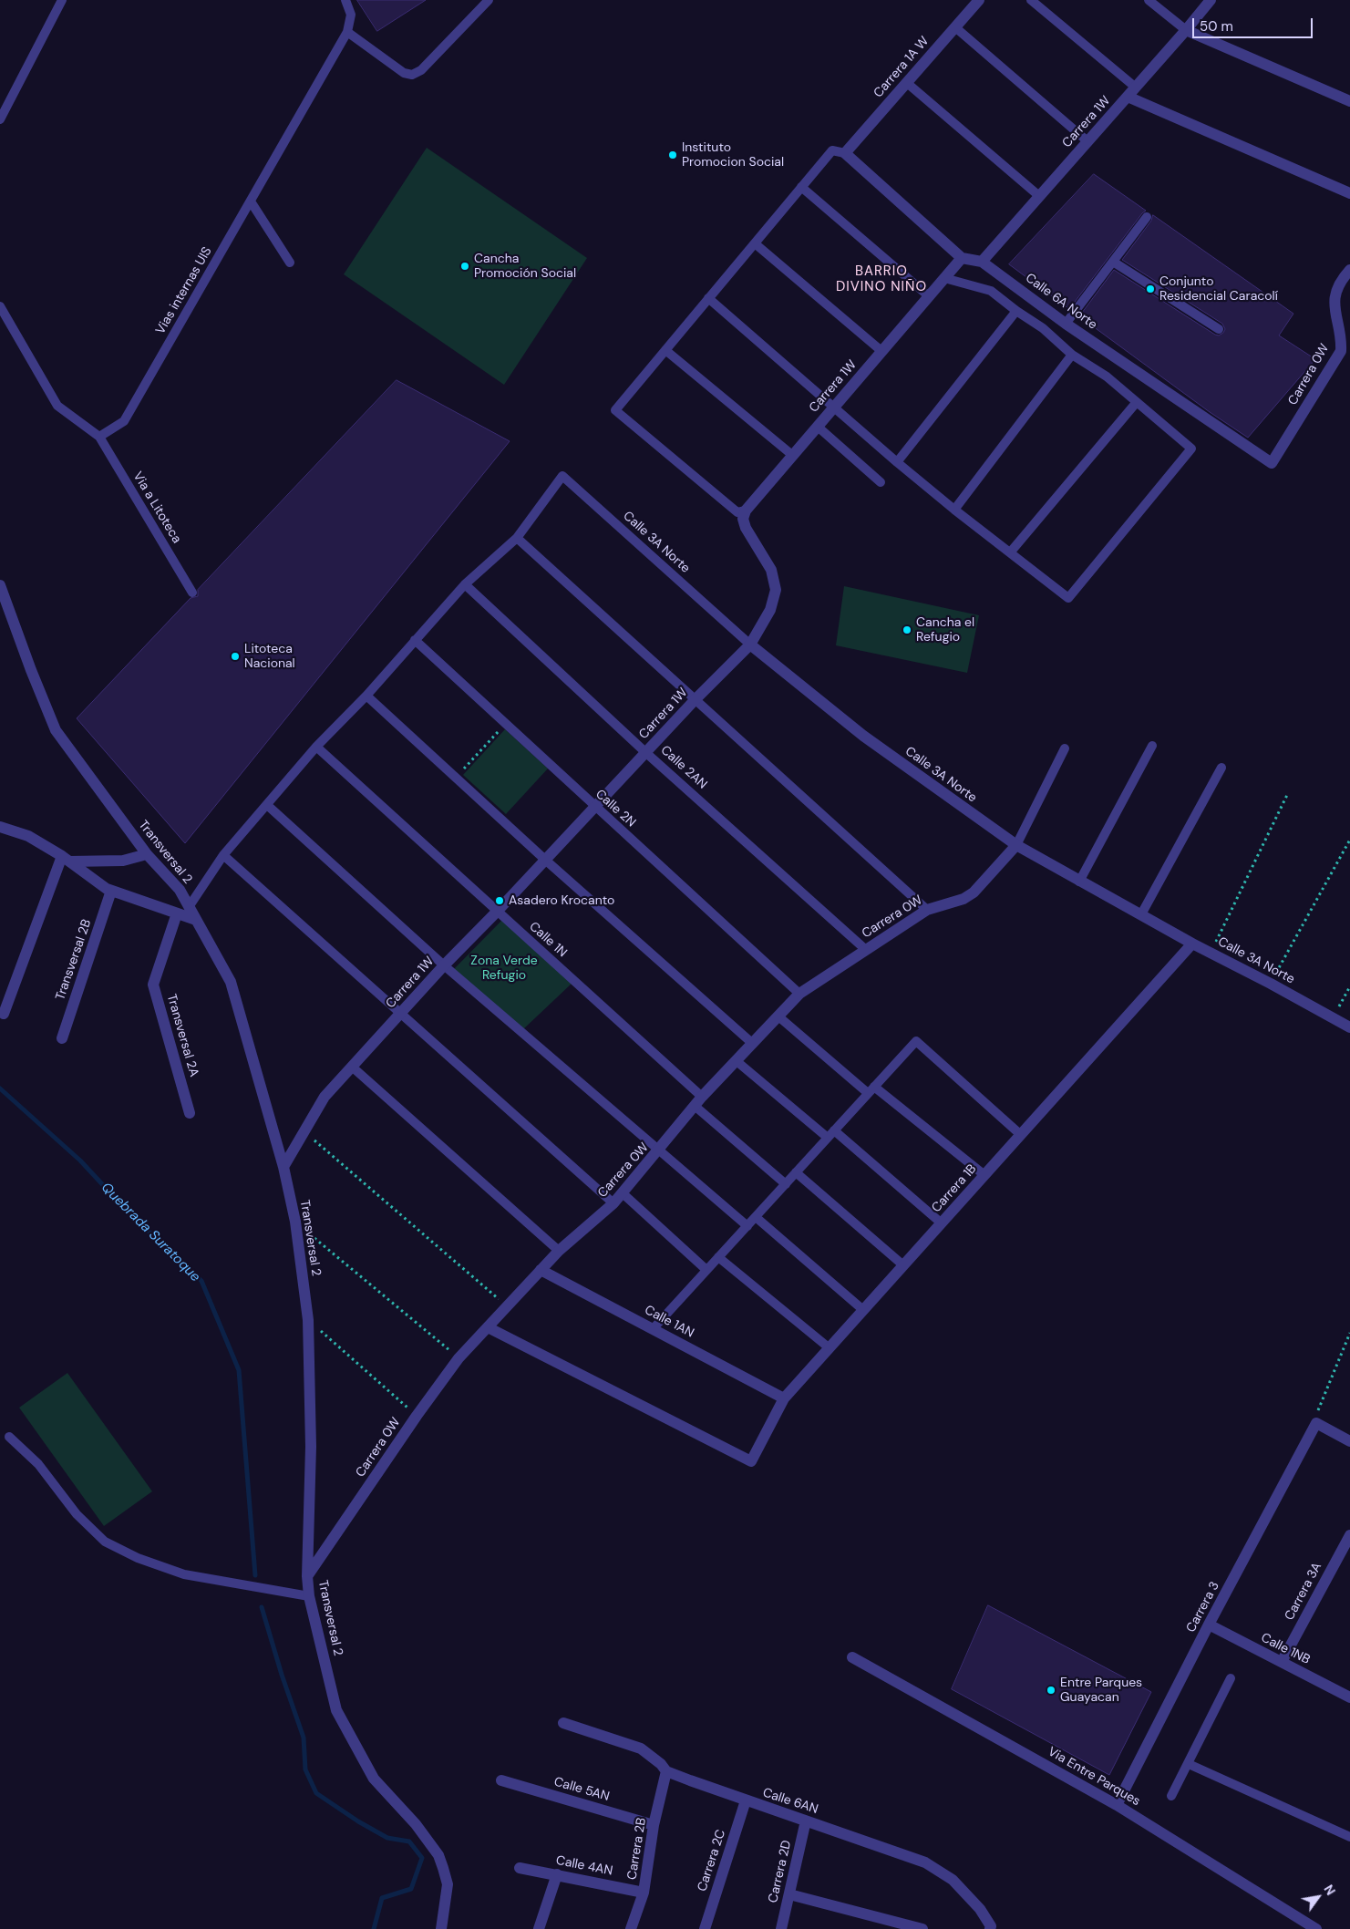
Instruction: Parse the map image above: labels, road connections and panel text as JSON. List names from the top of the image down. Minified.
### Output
{"streets":{"street":["Carrera 1A W","Carrera 1W","Calle 6A Norte","Carrera 0W","Calle 3A Norte","Transversal 2","Transversal 2B","Transversal 2A","Carrera 1B","Calle 1AN","Carrera 3A","Carrera 3","Calle 1NB","Via Entre Parques","Calle 5AN","Calle 6AN","Carrera 2B","Carrera 2C","Calle 4AN","Carrera 2D"],"lane":["Vias internas UIS","Via a Litoteca","Calle 2AN","Calle 2N","Calle 1N"]},"crossings":[["Carrera 1A W","Calle 6A Norte"],["Carrera 1W","Calle 6A Norte"],["Carrera 1W","Calle 3A Norte"],["Carrera 1W","Calle 2AN"],["Carrera 1W","Calle 2N"],["Carrera 1W","Transversal 2"],["Carrera 1W","Calle 1N"],["Vias internas UIS","Via a Litoteca"],["Calle 6A Norte","Carrera 0W"],["Carrera 0W","Calle 3A Norte"],["Carrera 0W","Calle 2AN"],["Carrera 0W","Calle 2N"],["Carrera 0W","Transversal 2"],["Carrera 0W","Calle 1N"],["Carrera 0W","Carrera 1B"],["Carrera 0W","Calle 1AN"],["Calle 3A Norte","Carrera 1B"],["Carrera 1B","Calle 1AN"],["Carrera 3A","Calle 1NB"],["Carrera 3","Calle 1NB"],["Carrera 3","Via Entre Parques"],["Calle 5AN","Carrera 2B"],["Calle 6AN","Carrera 2B"],["Calle 6AN","Carrera 2C"],["Calle 6AN","Carrera 2D"],["Carrera 2B","Calle 4AN"]],"districts":["BARRIO DIVINO NIÑO"],"water":["Quebrada Suratoque"],"parks":["Zona Verde Refugio"],"places":["Instituto Promocion Social","Cancha Promoción Social","Conjunto Residencial Caracolí","Cancha el Refugio","Litoteca Nacional","Asadero Krocanto","Entre Parques Guayacan"],"scale_bar":"50 m","north":"top right"}
